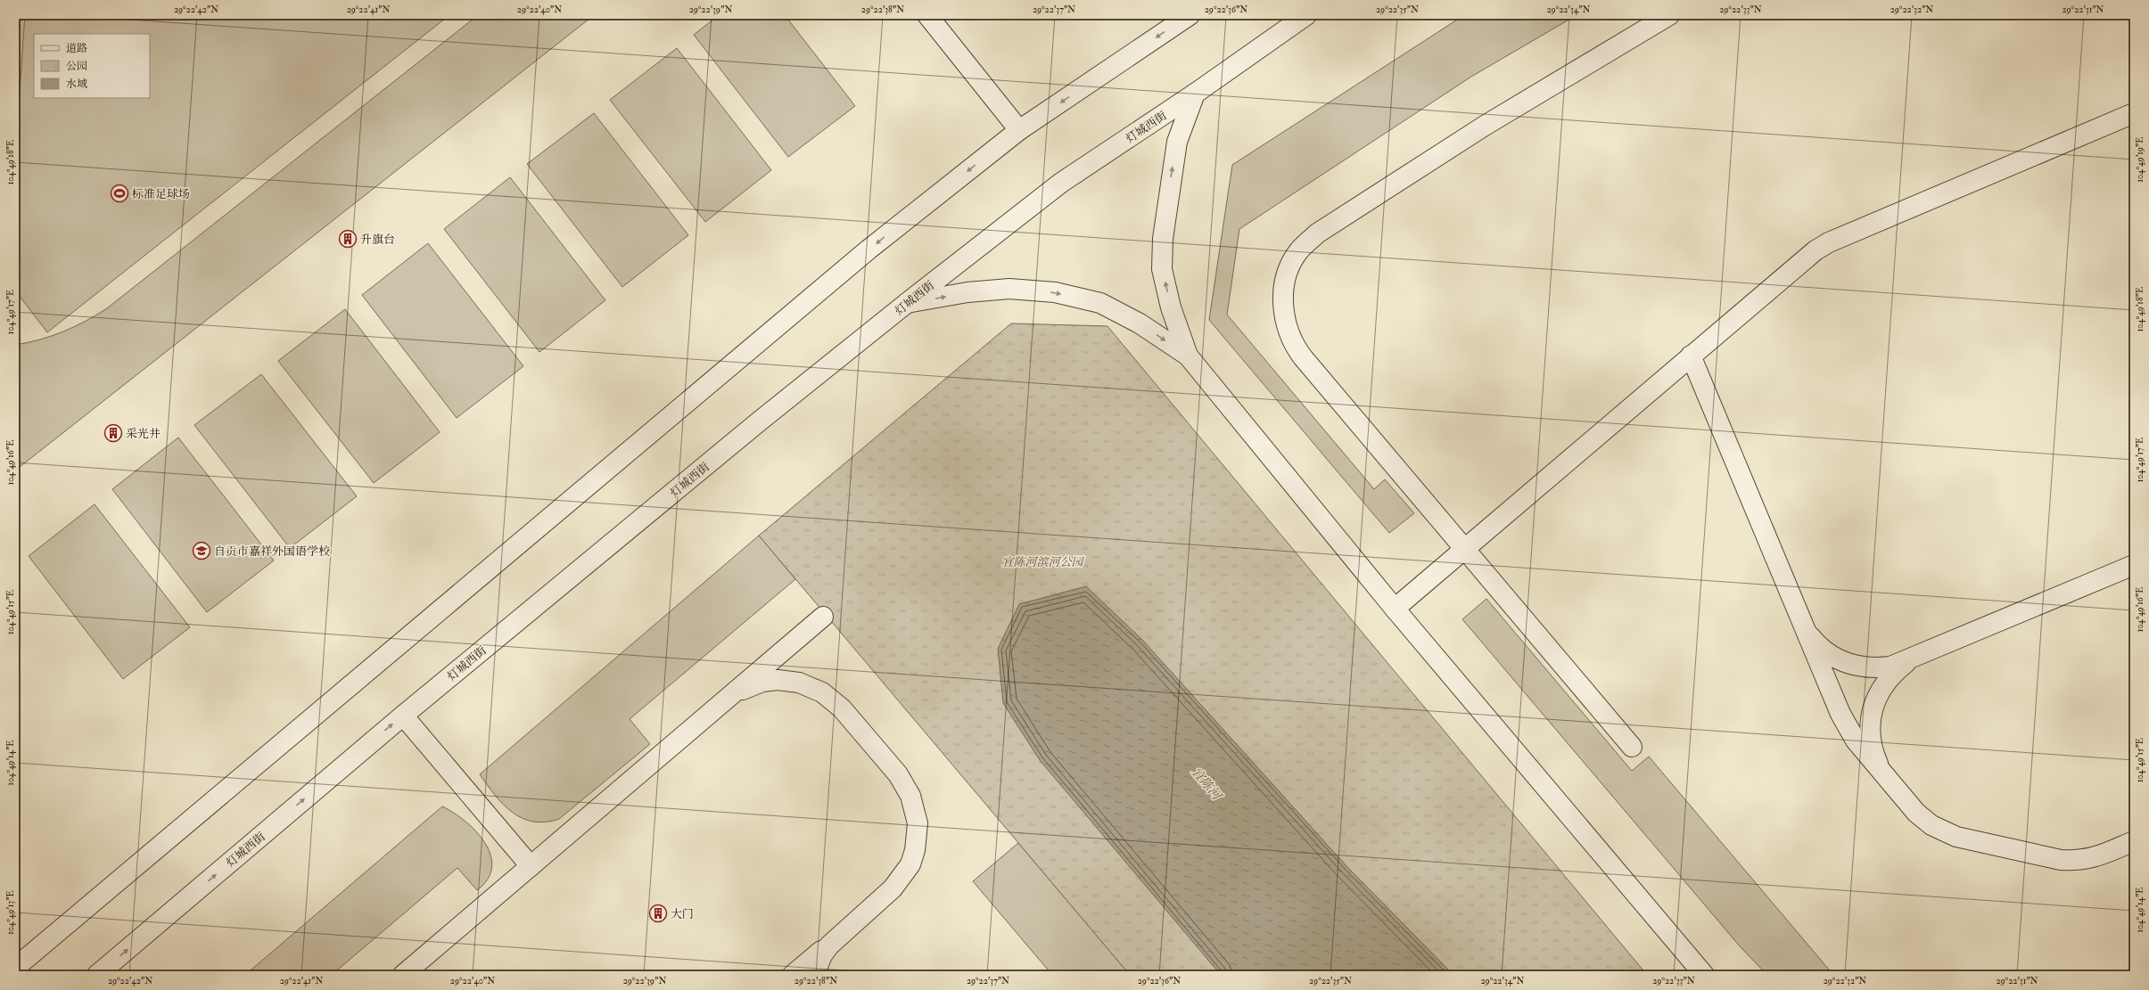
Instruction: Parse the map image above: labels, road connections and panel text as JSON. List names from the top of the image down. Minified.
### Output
{"streets":{"street":["灯城西街"]},"water":["宜陈河"],"parks":["宜陈河滨河公园"],"places":{"sports":["标准足球场"],"building":["升旗台","采光井","大门"],"school or university":["自贡市嘉祥外国语学校"]},"legend":["道路","公园","水域"],"coordinates":["29°22'42\"N","29°22'41\"N","29°22'40\"N","29°22'39\"N","29°22'38\"N","29°22'37\"N","29°22'36\"N","29°22'35\"N","29°22'34\"N","29°22'33\"N","29°22'32\"N","29°22'31\"N","104°49'19\"E","104°49'18\"E","104°49'17\"E","104°49'16\"E","104°49'15\"E","104°49'14\"E","104°49'13\"E"]}
